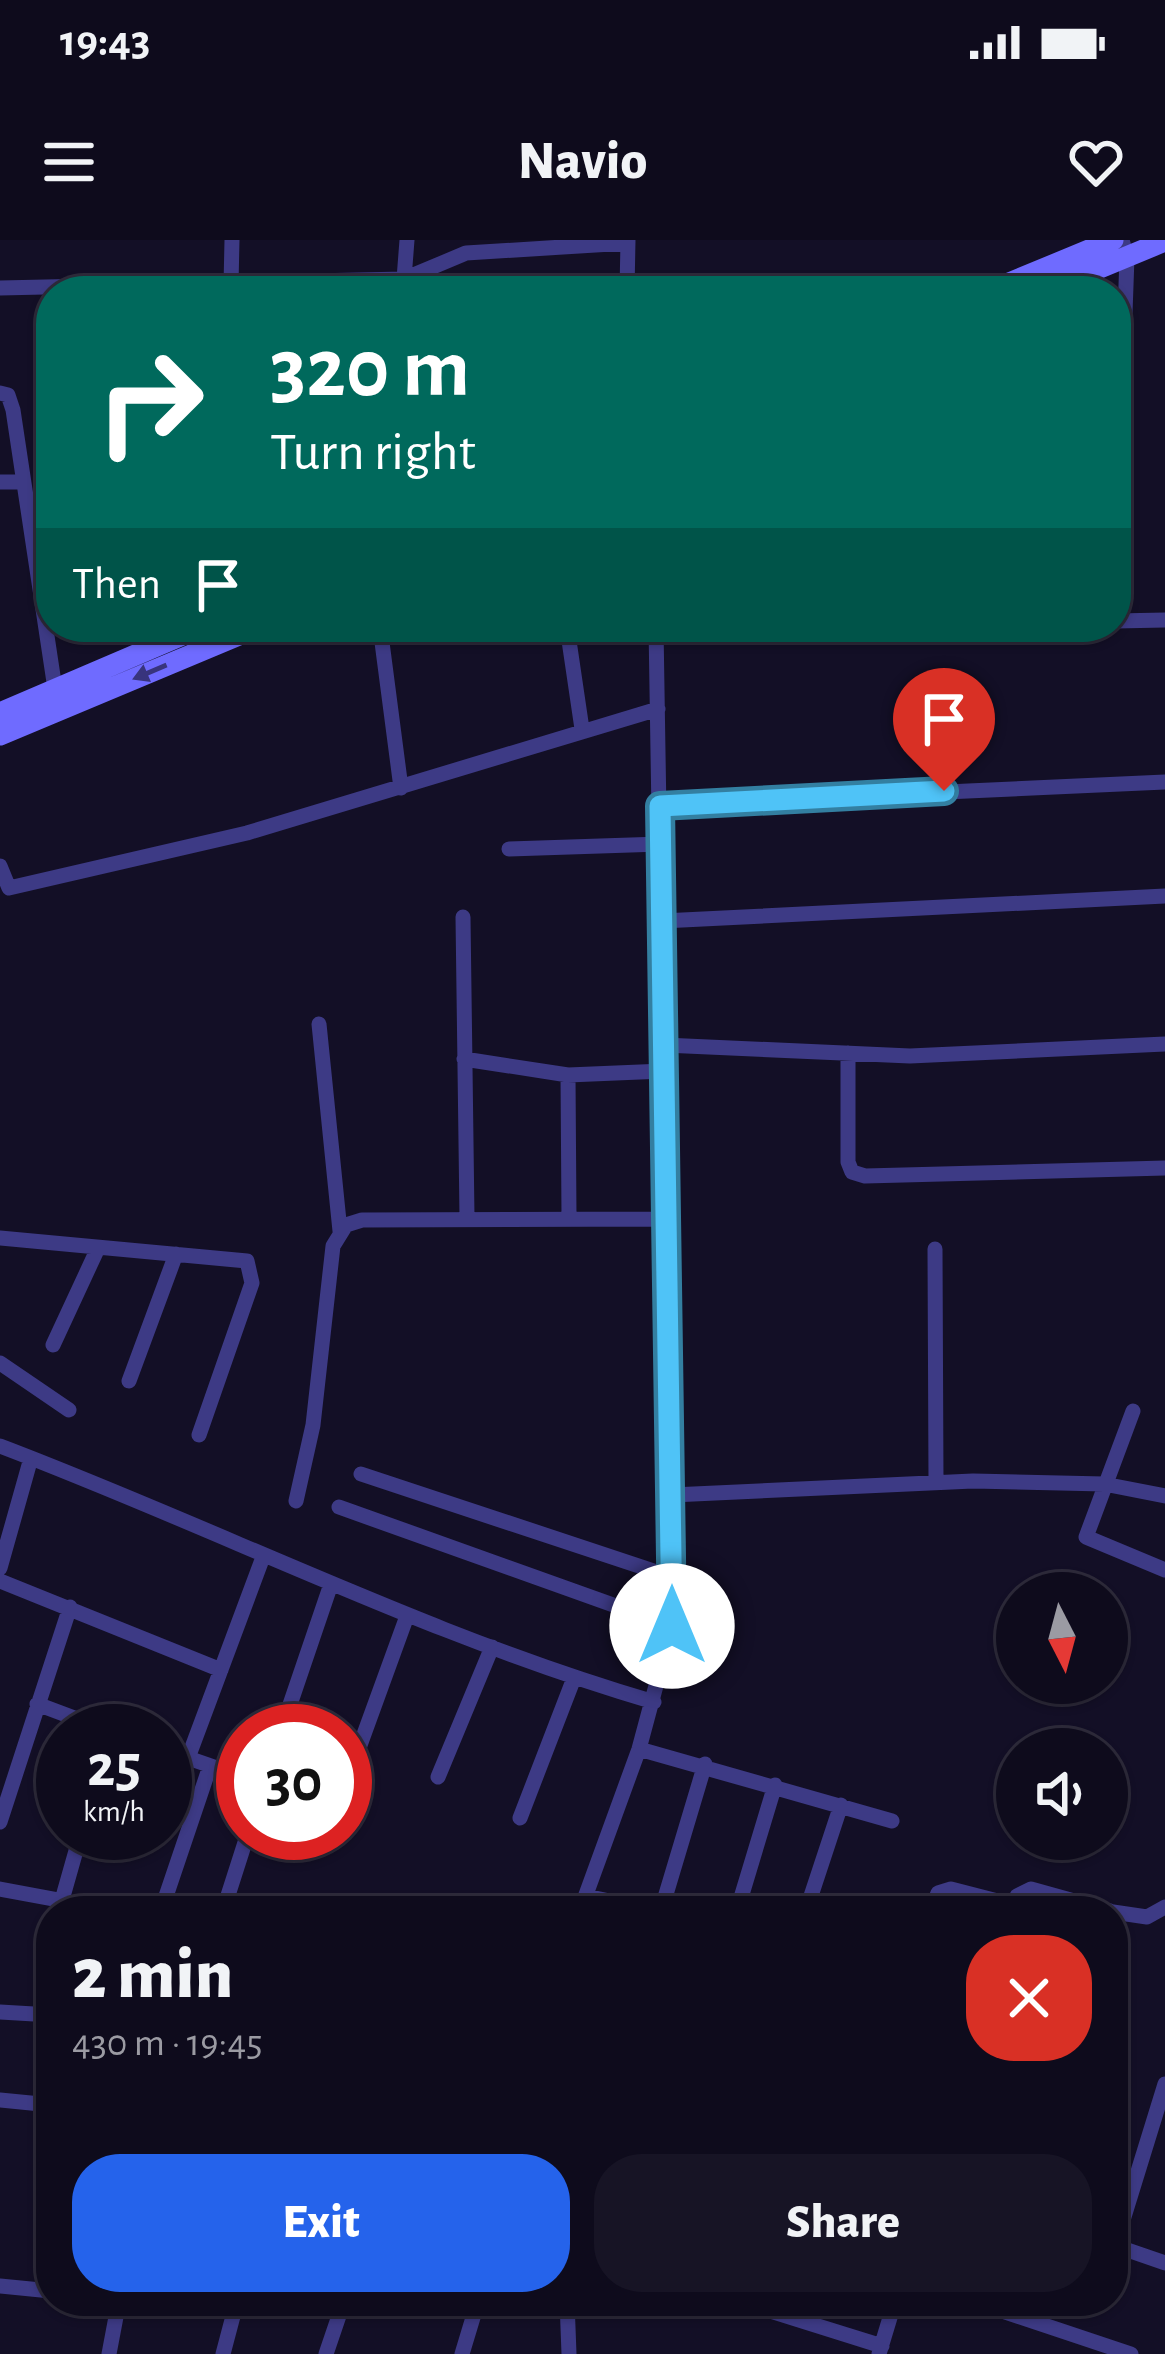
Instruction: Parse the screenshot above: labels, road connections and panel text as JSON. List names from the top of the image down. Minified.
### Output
{"north":"bottom","page":{"status":"19:43","header":"Navio","turn":["320 m","Turn right"],"then":"Then","speed":"25 km/h","limit":"30","heading":["2 min","430 m · 19:45"],"buttons":["Exit","Share"]}}
